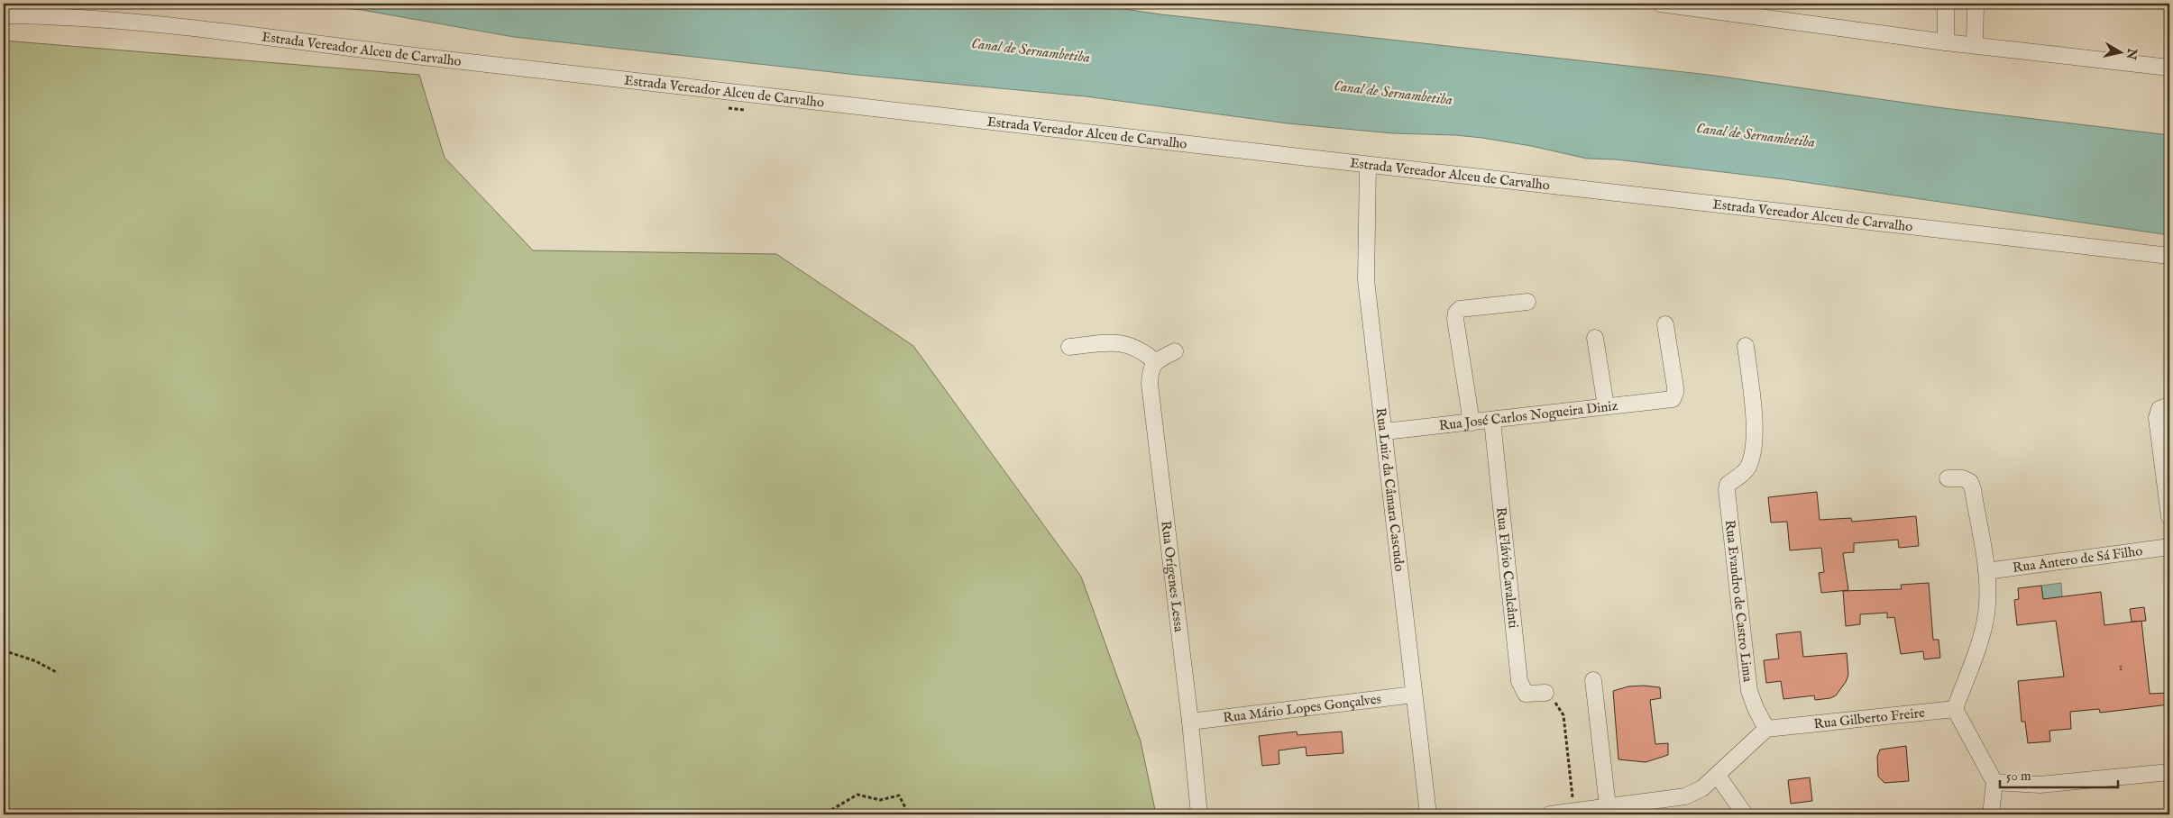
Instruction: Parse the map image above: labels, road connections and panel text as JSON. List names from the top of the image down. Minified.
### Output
{"streets":{"street":["Estrada Vereador Alceu de Carvalho","Rua José Carlos Nogueira Diniz","Rua Luiz da Câmara Cascudo","Rua Antero de Sá Filho","Rua Flávio Cavalcânti","Rua Orígenes Lessa","Rua Evandro de Castro Lima","Rua Mário Lopes Gonçalves","Rua Gilberto Freire"]},"crossings":[["Estrada Vereador Alceu de Carvalho","Rua Luiz da Câmara Cascudo"],["Rua José Carlos Nogueira Diniz","Rua Luiz da Câmara Cascudo"],["Rua José Carlos Nogueira Diniz","Rua Flávio Cavalcânti"],["Rua Luiz da Câmara Cascudo","Rua Mário Lopes Gonçalves"],["Rua Orígenes Lessa","Rua Mário Lopes Gonçalves"],["Rua Evandro de Castro Lima","Rua Gilberto Freire"]],"water":["Canal de Sernambetiba"],"house_numbers":["1"],"scale_bar":"50 m","north":"right"}
